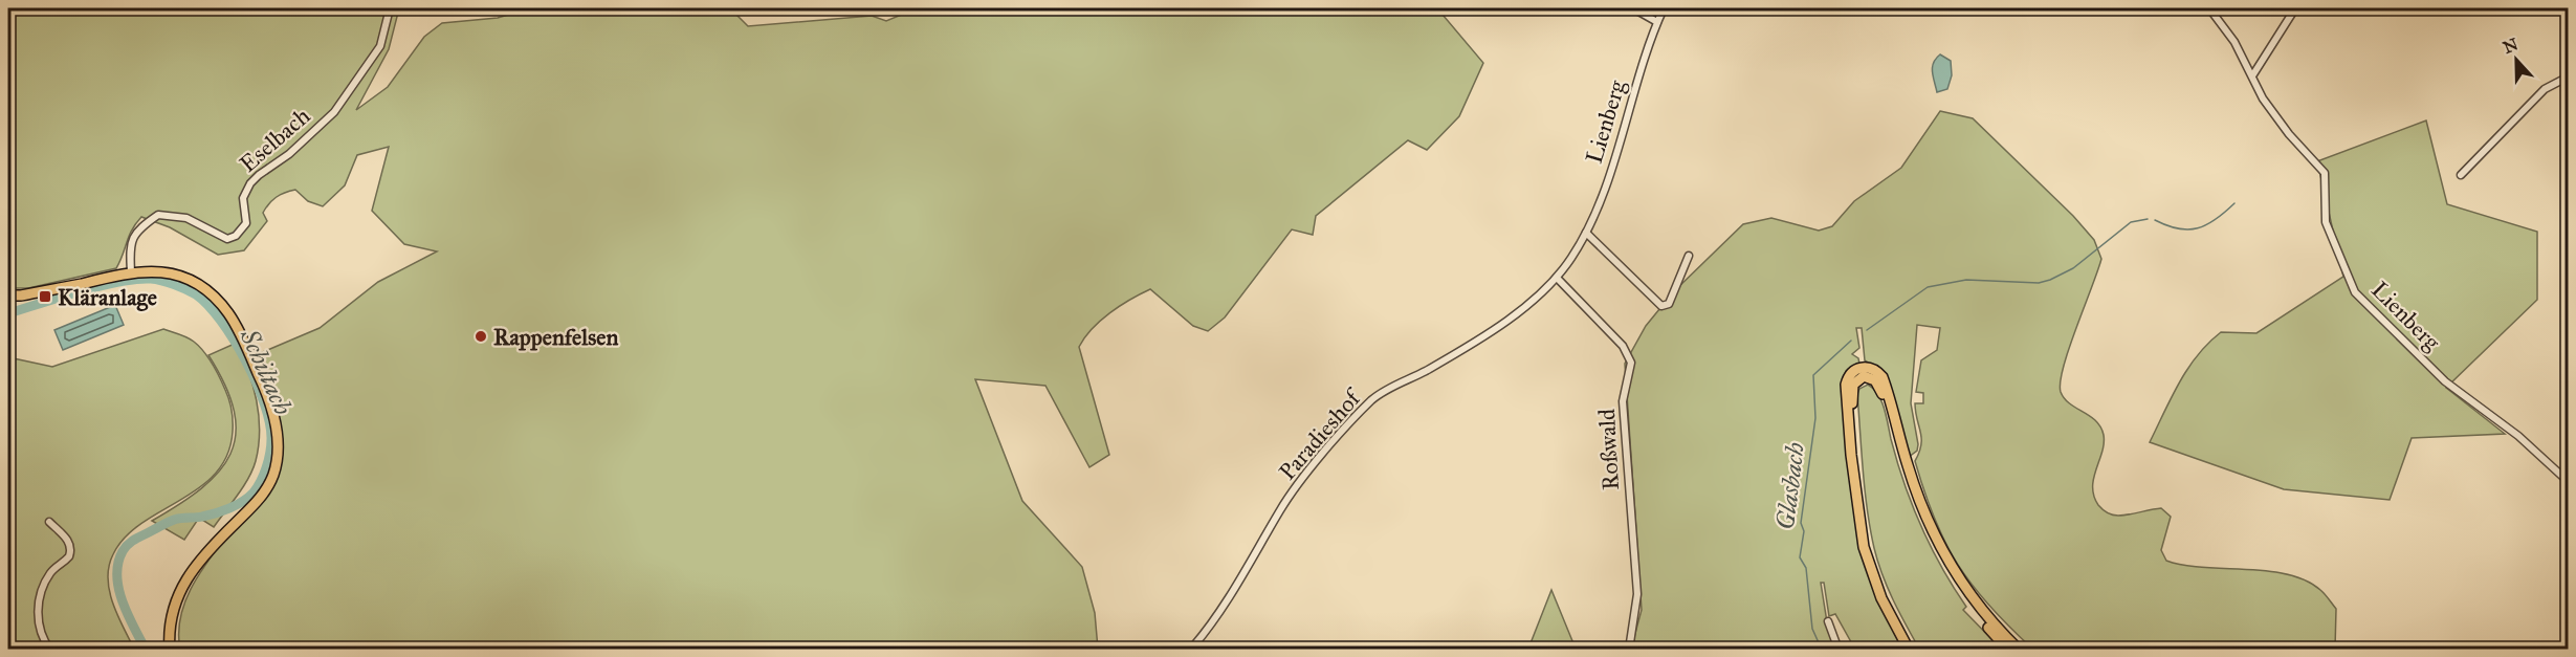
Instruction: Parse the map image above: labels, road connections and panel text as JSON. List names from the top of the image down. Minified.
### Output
{"streets":{"street":["Lienberg","Eselbach","Paradieshof","Roßwald"]},"crossings":[["Lienberg","Paradieshof"],["Lienberg","Roßwald"],["Paradieshof","Roßwald"]],"water":["Schiltach","Glasbach"],"places":{"transit":["Kläranlage"],"other":["Rappenfelsen"]},"north":"top"}
